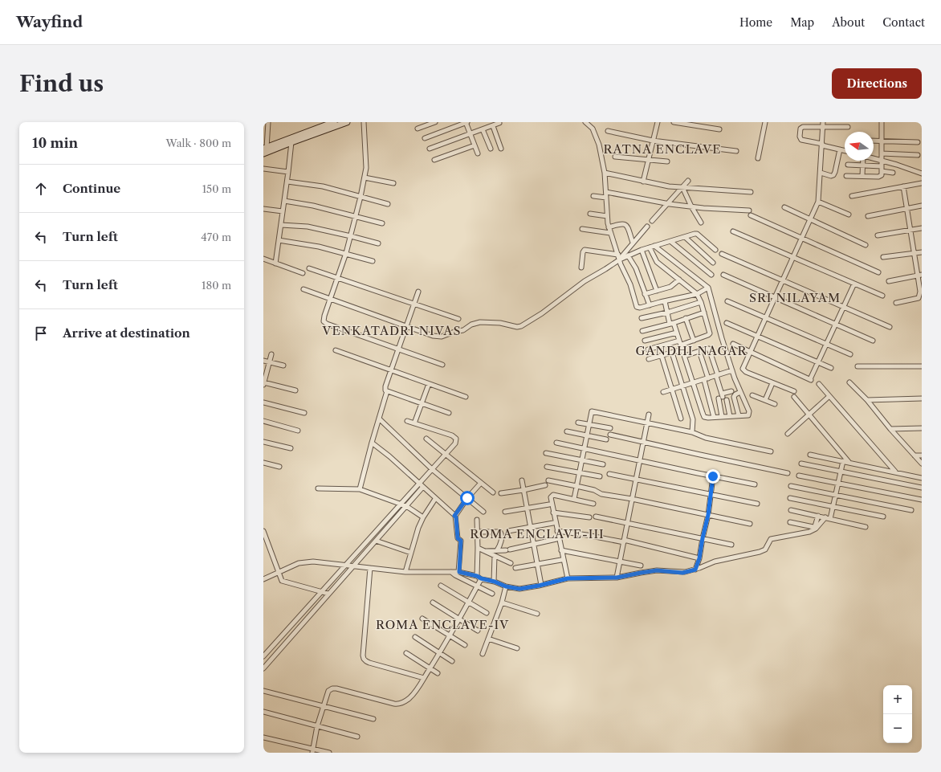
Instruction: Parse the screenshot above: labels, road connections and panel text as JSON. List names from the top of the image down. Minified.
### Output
{"districts":["RATNA ENCLAVE","SRI NILAYAM","VENKATADRI NIVAS","GANDHI NAGAR","ROMA ENCLAVE-III","ROMA ENCLAVE-IV"],"north":"left","page":{"header":"Wayfind","nav":["Home","Map","About","Contact"],"buttons":"Directions","title":"Find us","heading":["10 min","Walk · 800 m"],"list":[["Continue","150 m"],["Turn left","470 m"],["Turn left","180 m"],"Arrive at destination"],"map_buttons":["+","−"]}}
